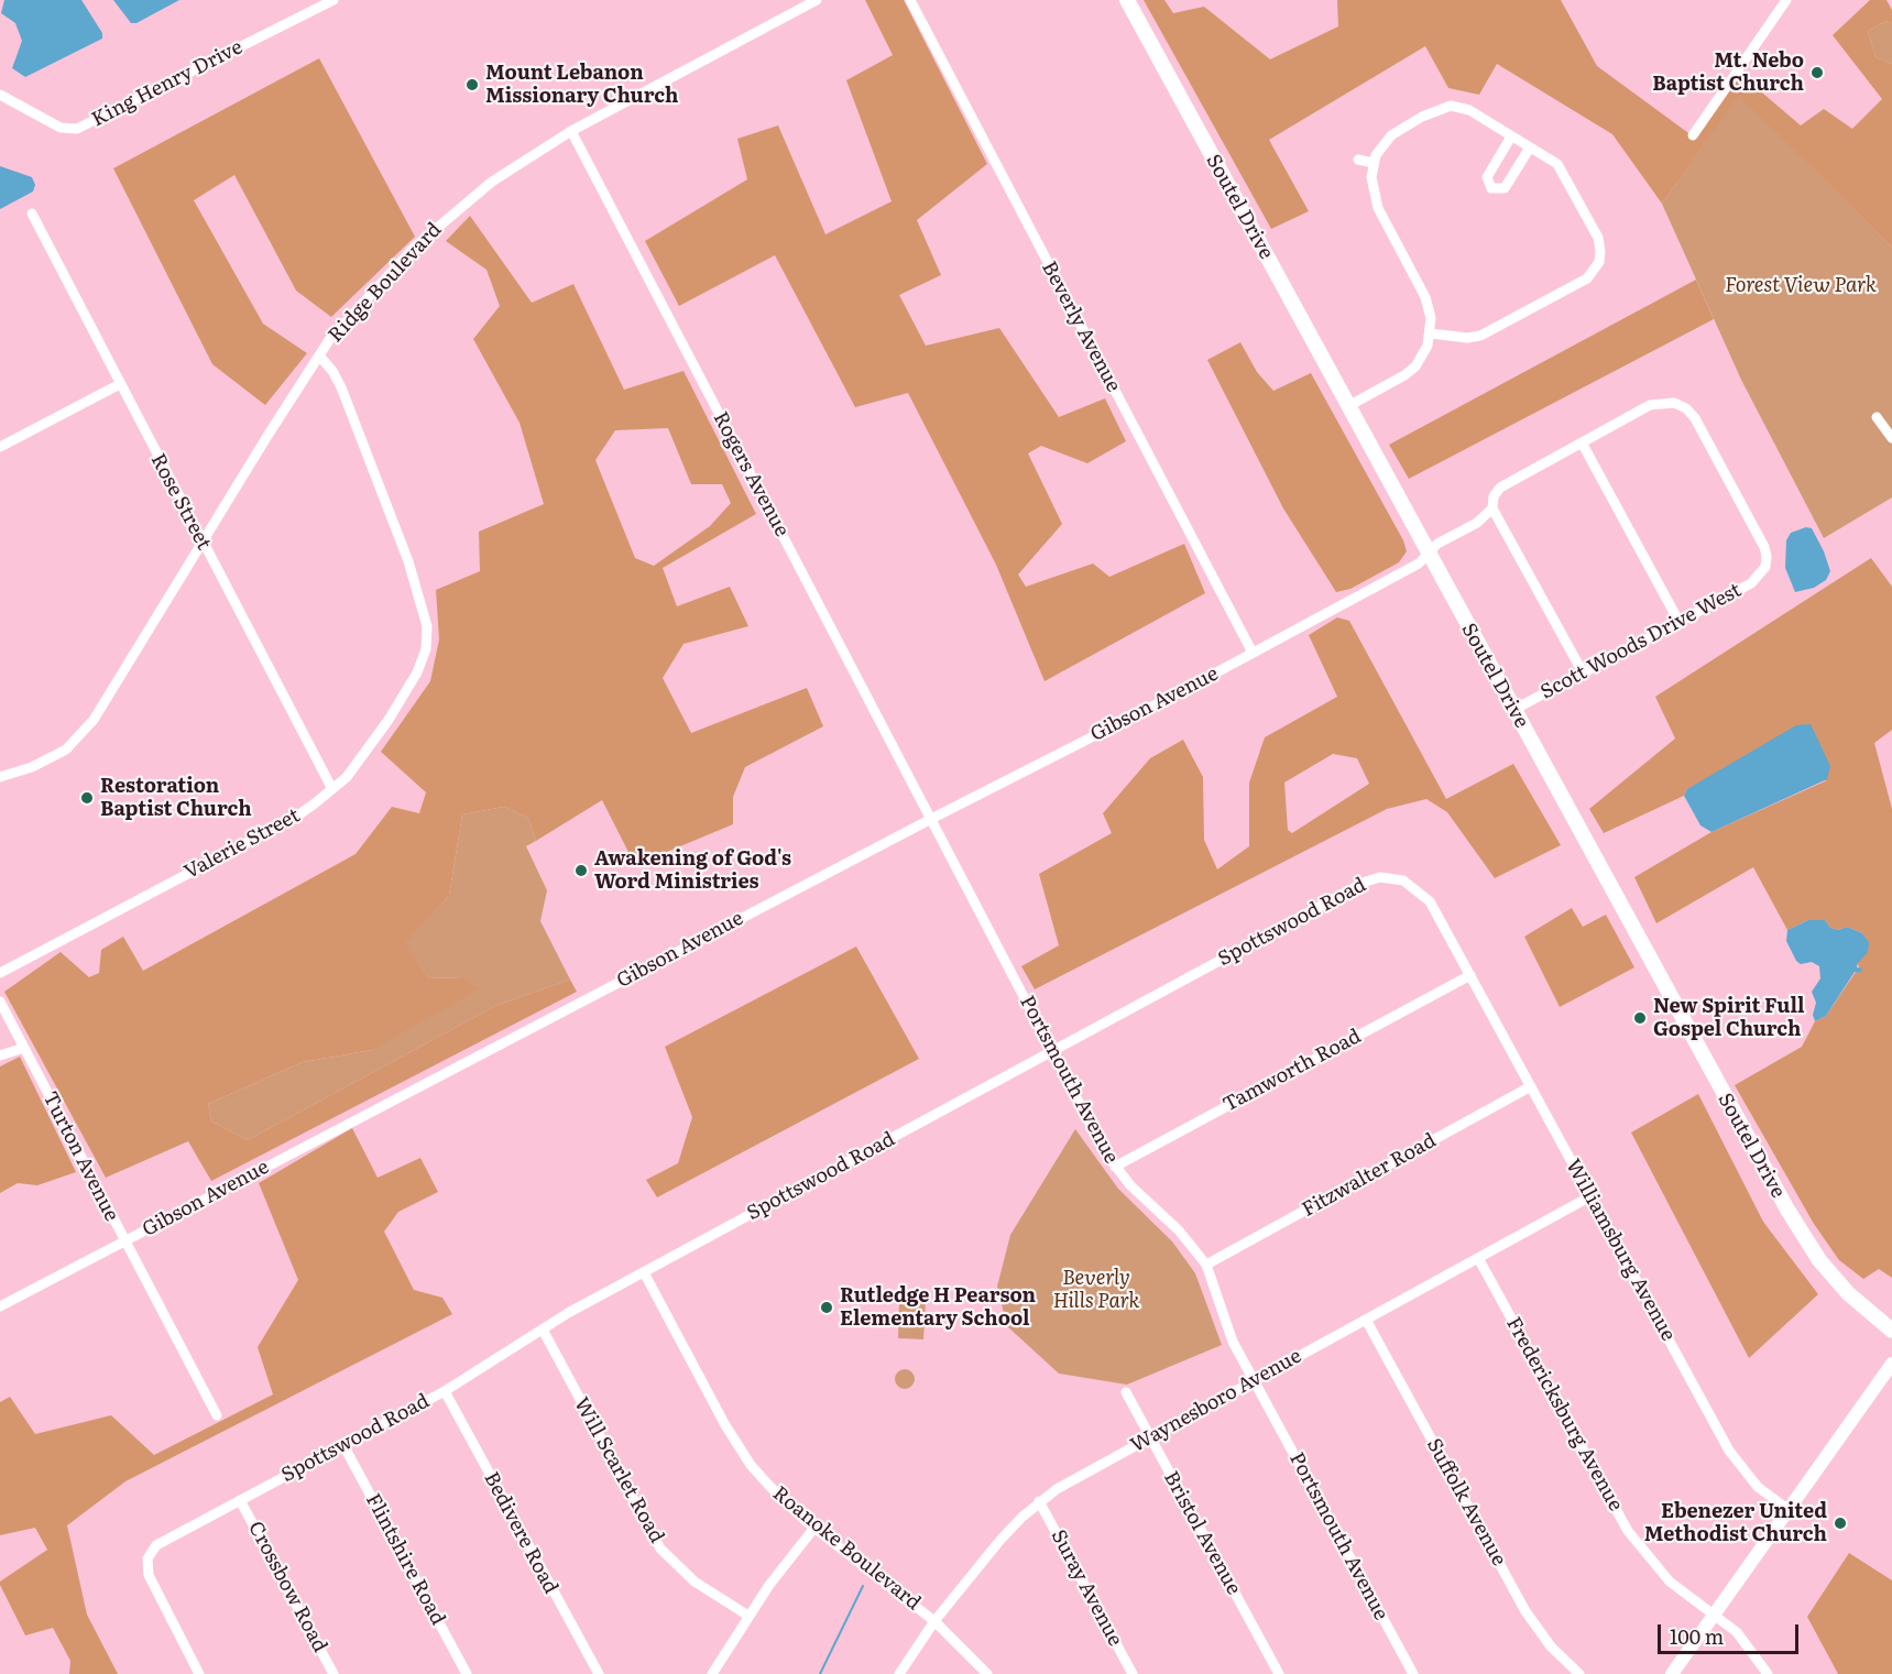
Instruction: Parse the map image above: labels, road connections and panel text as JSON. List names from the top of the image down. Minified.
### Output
{"streets":{"main road":["Soutel Drive"],"street":["King Henry Drive","Ridge Boulevard","Beverly Avenue","Rogers Avenue","Rose Street","Scott Woods Drive West","Gibson Avenue","Valerie Street","Spottswood Road","Tamworth Road","Portsmouth Avenue","Turton Avenue","Fitzwalter Road","Williamsburg Avenue","Waynesboro Avenue","Fredericksburg Avenue","Will Scarlet Road","Suffolk Avenue","Bedivere Road","Bristol Avenue","Roanoke Boulevard","Flintshire Road","Crossbow Road","Suray Avenue"]},"crossings":[["Soutel Drive","Scott Woods Drive West"],["Soutel Drive","Gibson Avenue"],["Ridge Boulevard","Rogers Avenue"],["Ridge Boulevard","Rose Street"],["Ridge Boulevard","Valerie Street"],["Beverly Avenue","Gibson Avenue"],["Rogers Avenue","Gibson Avenue"],["Rogers Avenue","Portsmouth Avenue"],["Rose Street","Valerie Street"],["Gibson Avenue","Portsmouth Avenue"],["Gibson Avenue","Turton Avenue"],["Spottswood Road","Tamworth Road"],["Spottswood Road","Portsmouth Avenue"],["Spottswood Road","Williamsburg Avenue"],["Spottswood Road","Will Scarlet Road"],["Spottswood Road","Bedivere Road"],["Spottswood Road","Roanoke Boulevard"],["Spottswood Road","Flintshire Road"],["Spottswood Road","Crossbow Road"],["Tamworth Road","Portsmouth Avenue"],["Tamworth Road","Williamsburg Avenue"],["Portsmouth Avenue","Fitzwalter Road"],["Portsmouth Avenue","Waynesboro Avenue"],["Fitzwalter Road","Williamsburg Avenue"],["Williamsburg Avenue","Waynesboro Avenue"],["Waynesboro Avenue","Fredericksburg Avenue"],["Waynesboro Avenue","Suffolk Avenue"],["Waynesboro Avenue","Bristol Avenue"],["Waynesboro Avenue","Roanoke Boulevard"],["Waynesboro Avenue","Suray Avenue"]],"parks":["Forest View Park","Beverly Hills Park"],"places":["Mt. Nebo Baptist Church","Mount Lebanon Missionary Church","Restoration Baptist Church","Awakening of God's Word Ministries","New Spirit Full Gospel Church","Rutledge H Pearson Elementary School","Ebenezer United Methodist Church"],"scale_bar":"100 m"}
